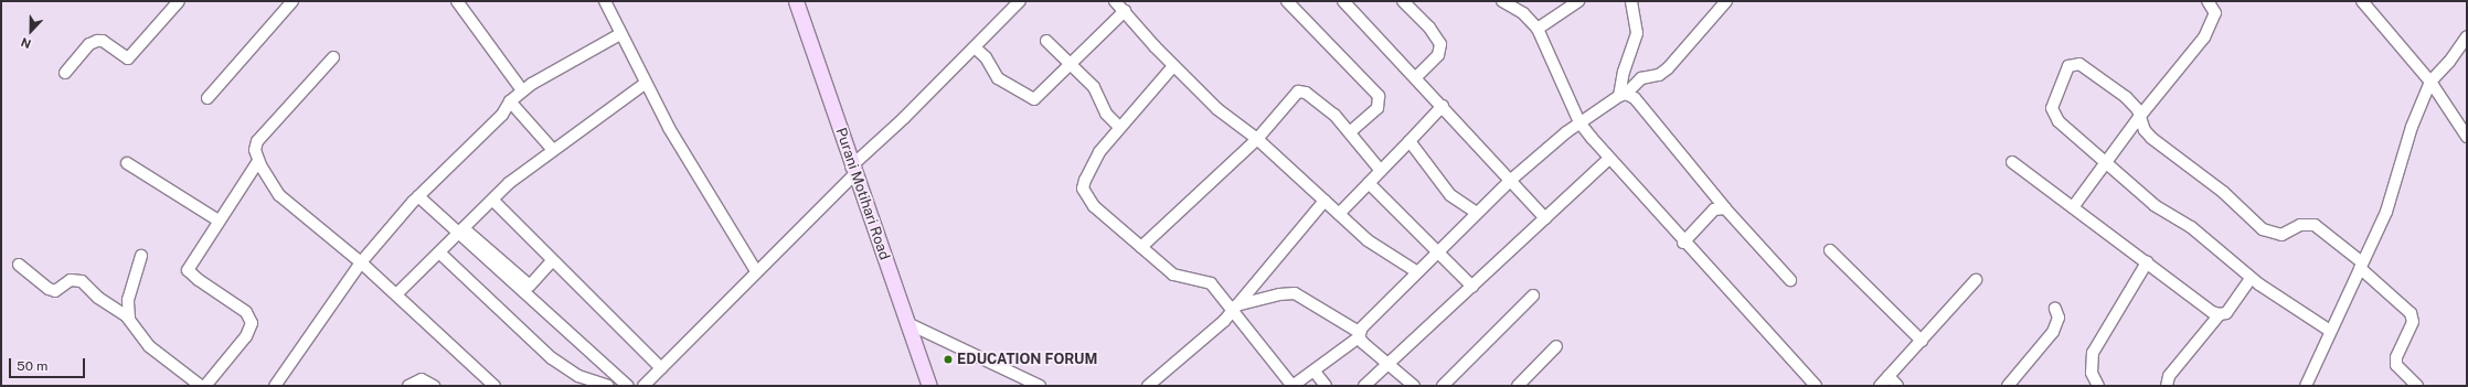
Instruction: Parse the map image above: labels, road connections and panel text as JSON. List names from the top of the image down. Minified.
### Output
{"streets":{"main road":["Purani Motihari Road"]},"places":["EDUCATION FORUM"],"scale_bar":"50 m","north":"bottom"}
